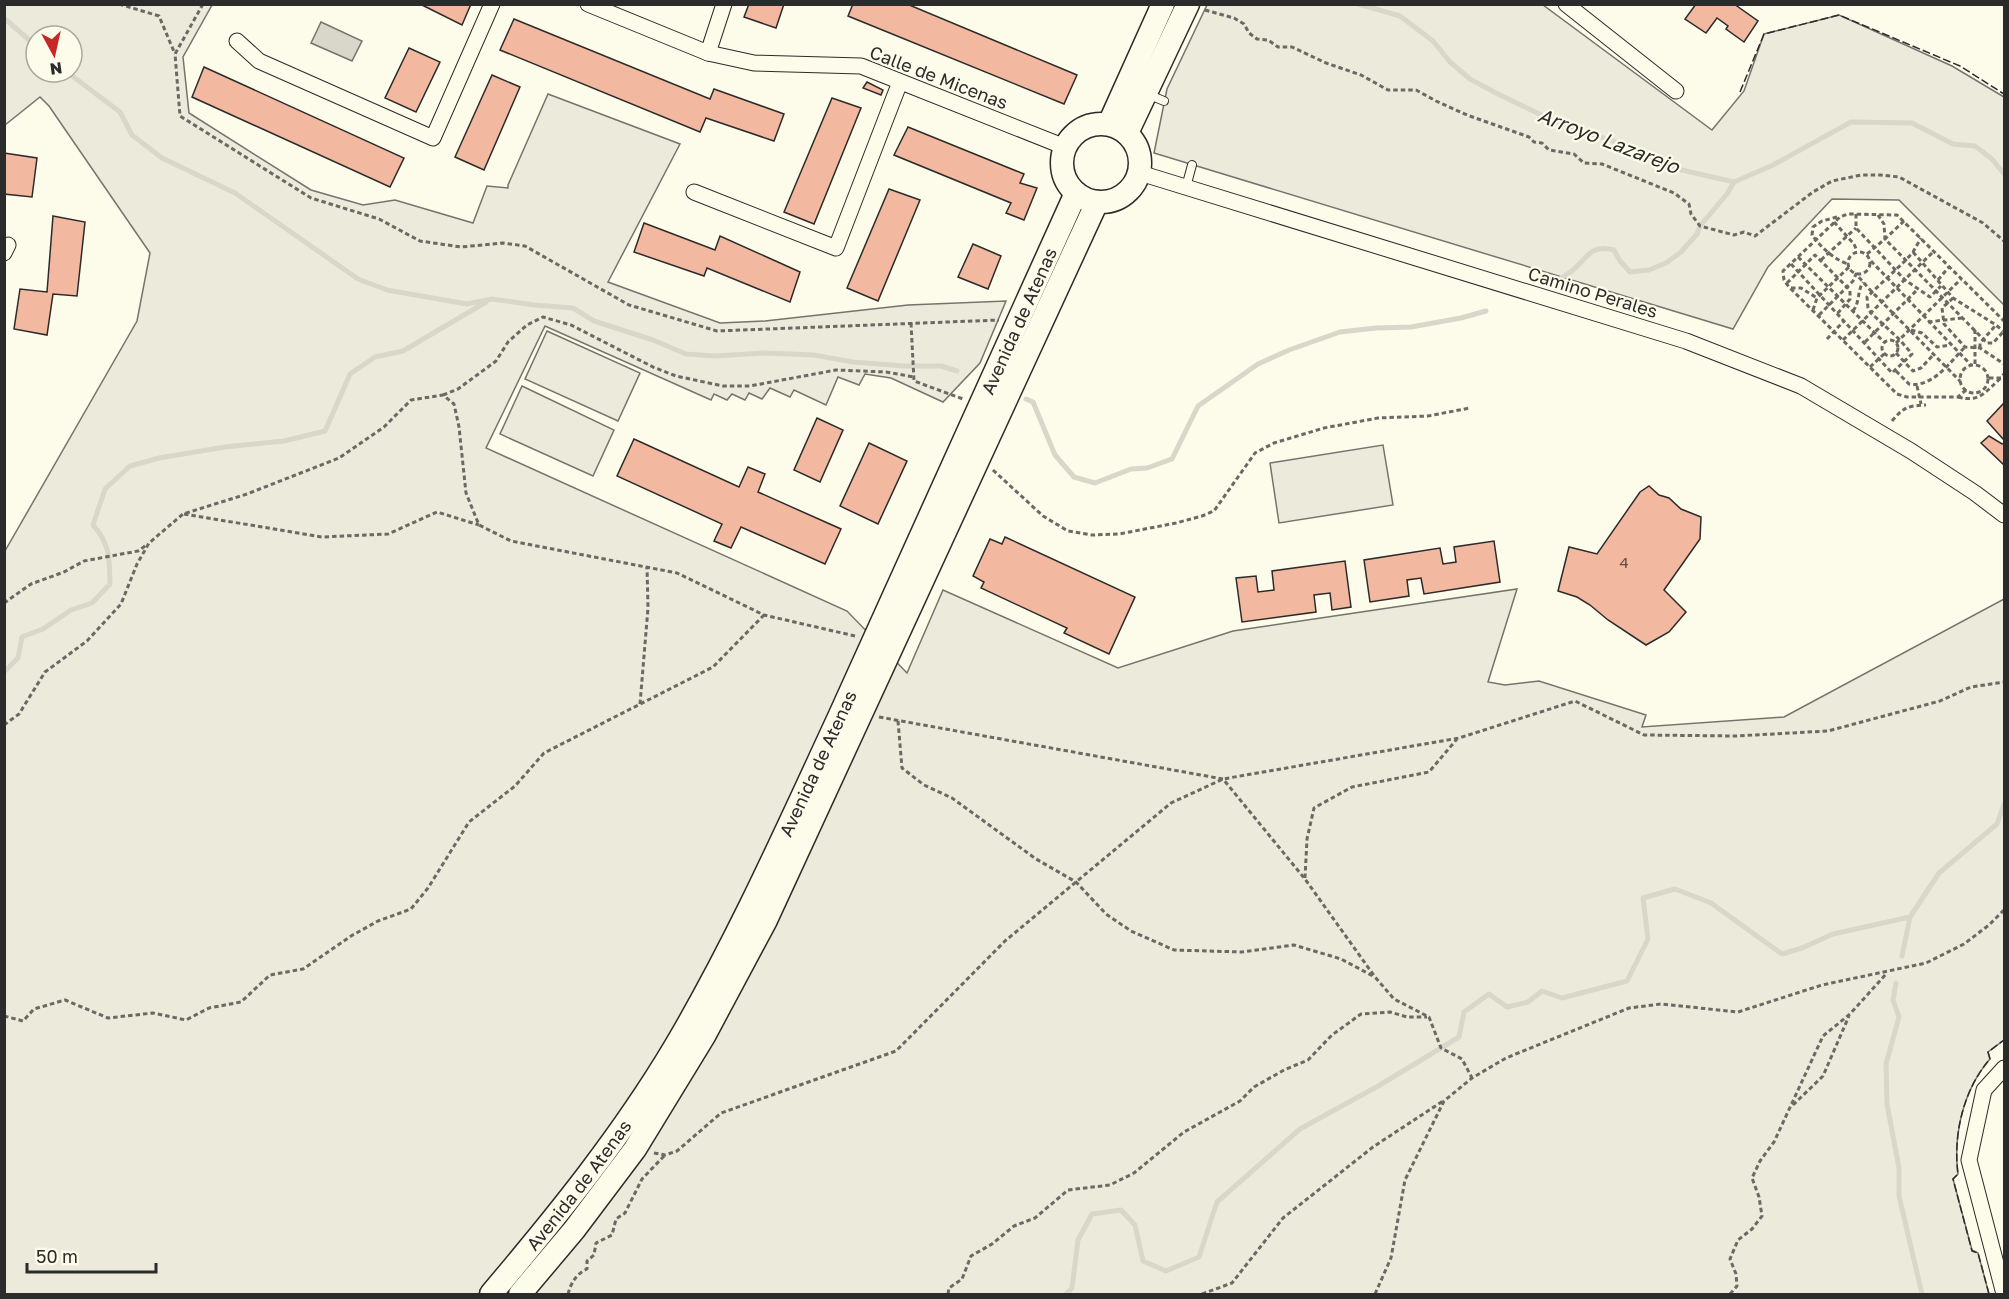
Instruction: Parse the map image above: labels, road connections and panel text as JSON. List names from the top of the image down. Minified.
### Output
{"streets":{"main road":["Avenida de Atenas"],"street":["Calle de Micenas","Camino Perales"]},"crossings":[["Calle de Micenas","Camino Perales"],["Calle de Micenas","Avenida de Atenas"],["Camino Perales","Avenida de Atenas"]],"water":["Arroyo Lazarejo"],"house_numbers":["4"],"scale_bar":"50 m","north":"bottom"}
